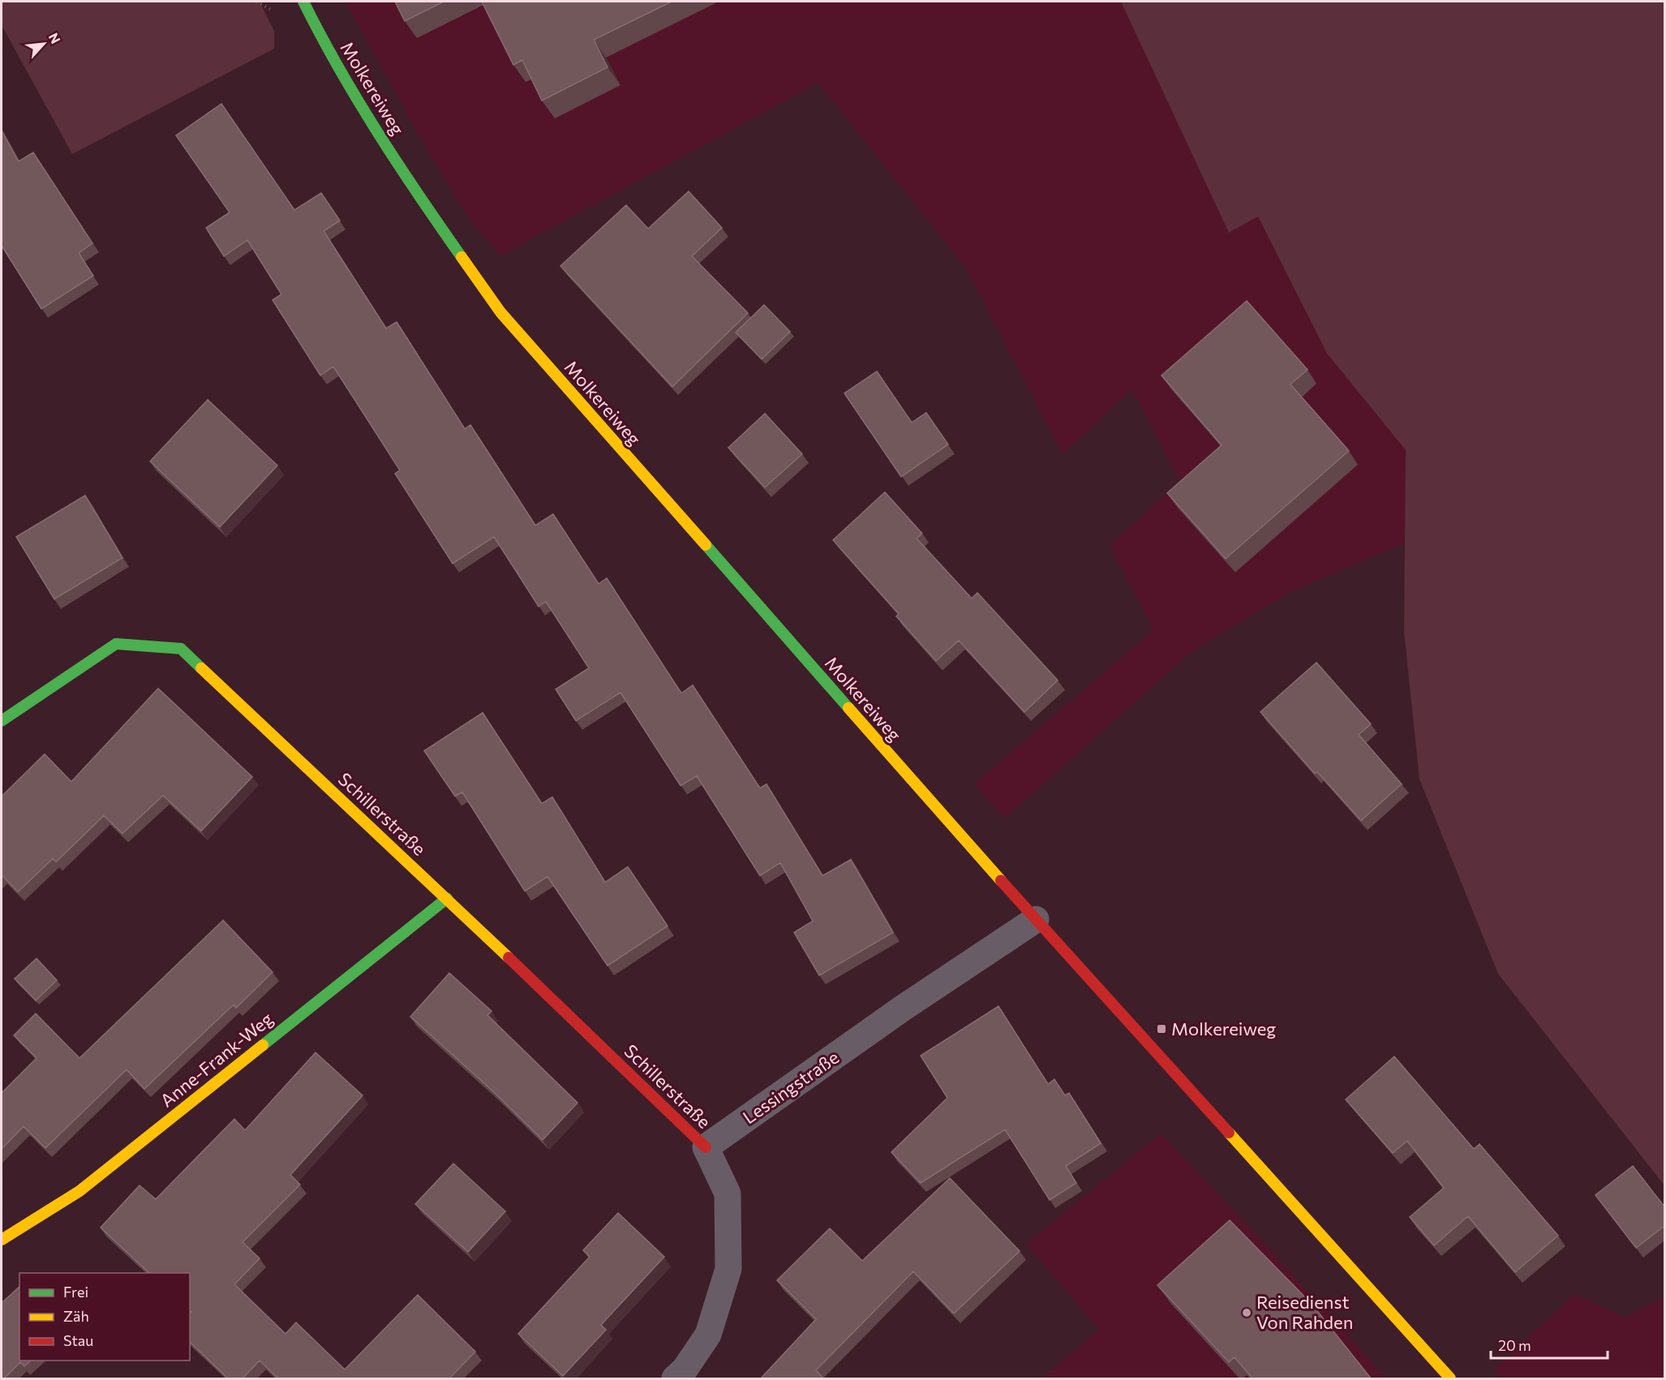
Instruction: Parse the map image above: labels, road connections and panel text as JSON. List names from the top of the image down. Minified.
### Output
{"streets":{"main road":["Molkereiweg","Schillerstraße","Anne-Frank-Weg"],"street":["Lessingstraße"]},"crossings":[["Molkereiweg","Lessingstraße"],["Schillerstraße","Anne-Frank-Weg"],["Schillerstraße","Lessingstraße"]],"places":{"transit":["Molkereiweg"],"other":["Reisedienst Von Rahden"]},"legend":["Frei","Zäh","Stau"],"scale_bar":"20 m","north":"top right"}
